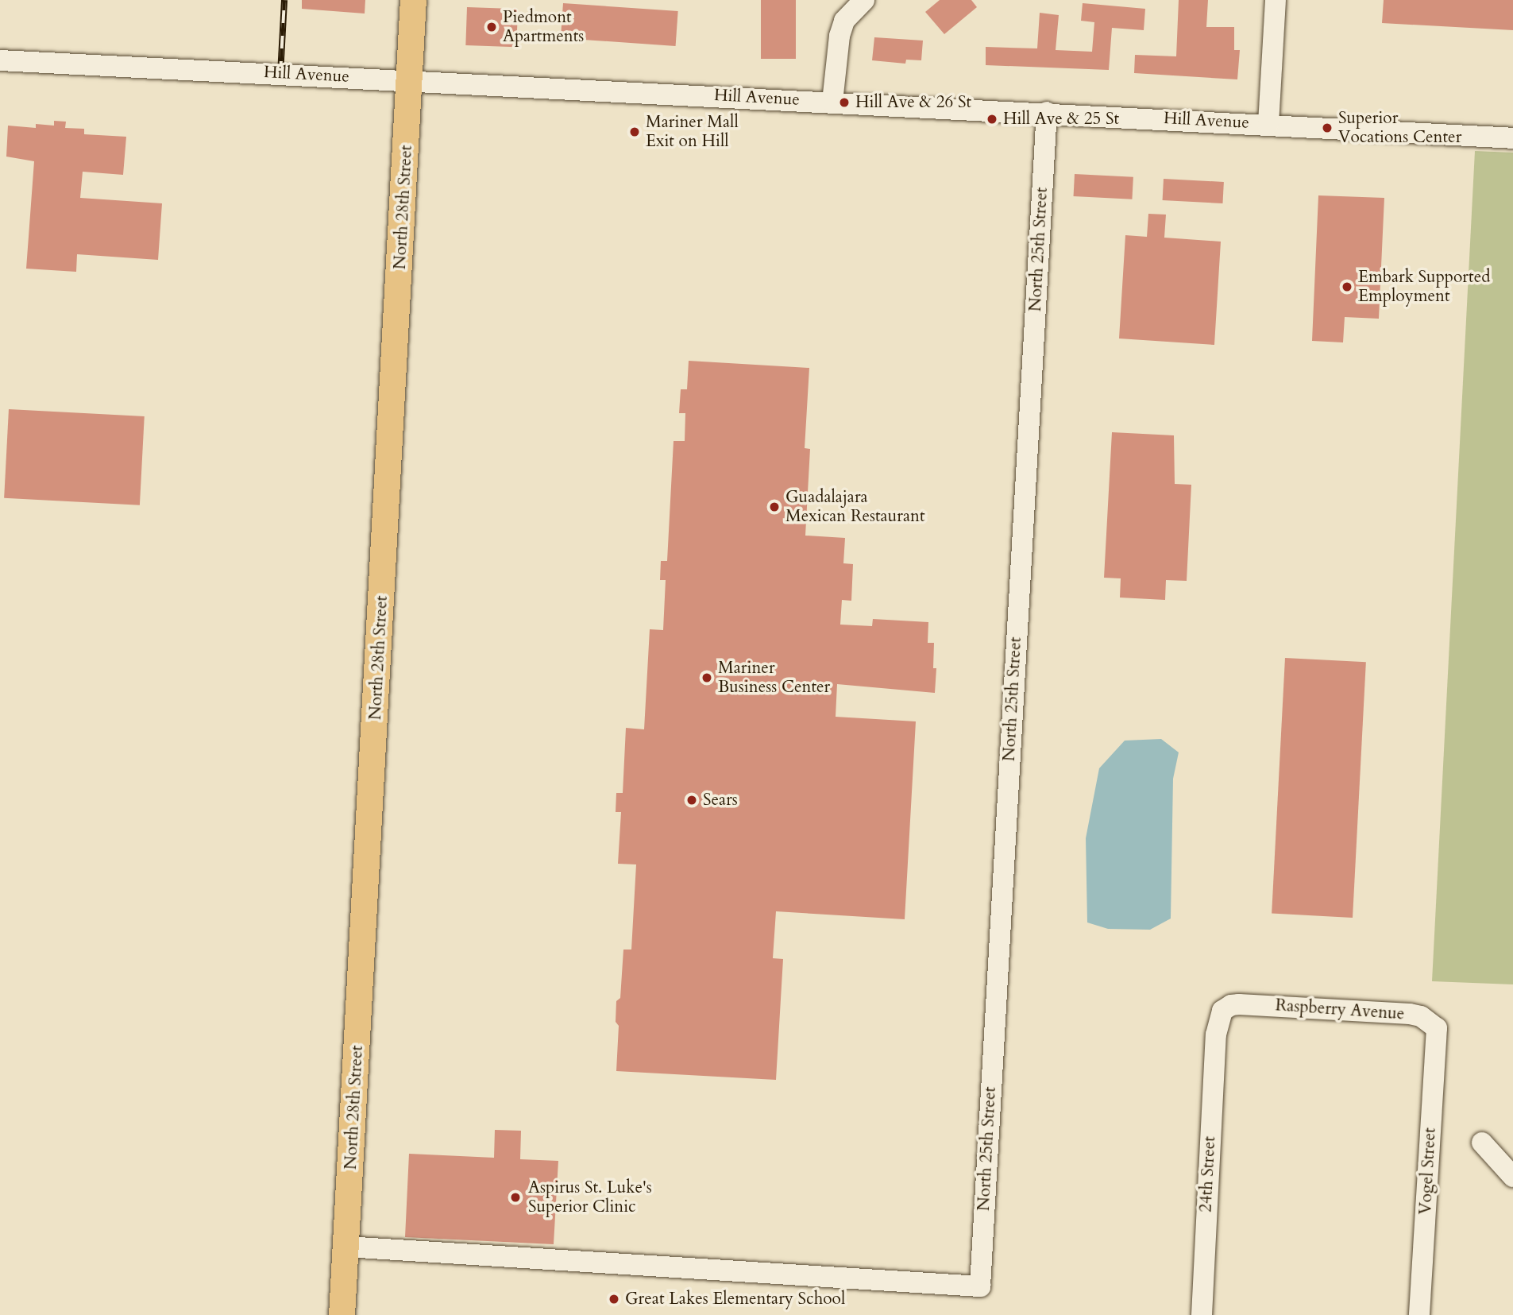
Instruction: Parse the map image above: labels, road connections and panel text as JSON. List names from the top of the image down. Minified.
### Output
{"streets":{"main road":["North 28th Street"],"street":["Hill Avenue","North 25th Street","Raspberry Avenue","Vogel Street","24th Street"]},"crossings":[["Hill Avenue","North 28th Street"],["Hill Avenue","North 25th Street"],["North 28th Street","North 25th Street"],["Raspberry Avenue","Vogel Street"],["Raspberry Avenue","24th Street"]],"places":["Piedmont Apartments","Hill Ave & 26 St","Hill Ave & 25 St","Superior Vocations Center","Mariner Mall Exit on Hill","Embark Supported Employment","Guadalajara Mexican Restaurant","Mariner Business Center","Sears","Aspirus St. Luke's Superior Clinic","Great Lakes Elementary School"]}
